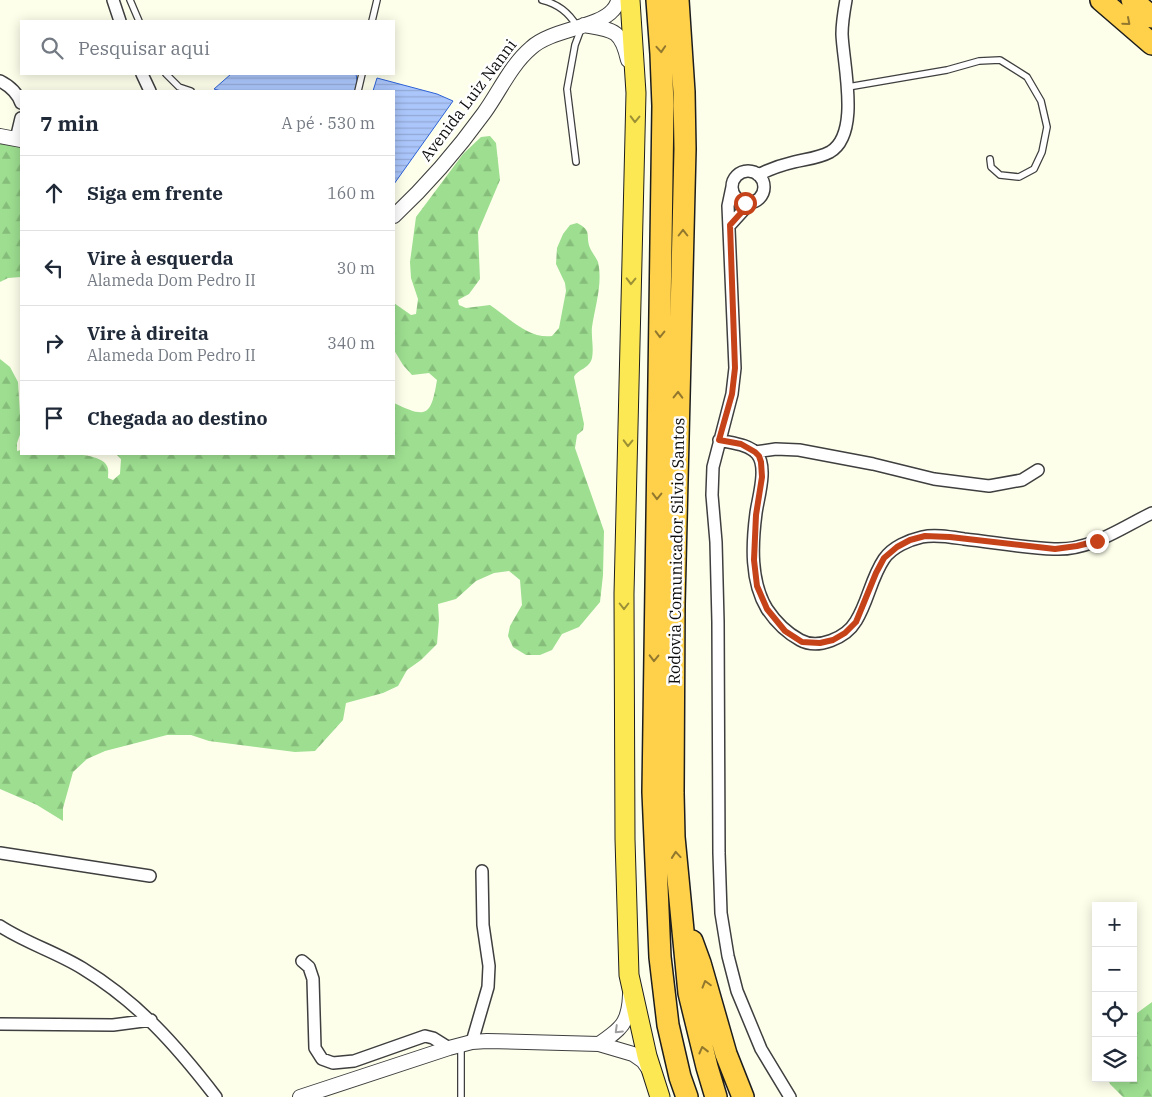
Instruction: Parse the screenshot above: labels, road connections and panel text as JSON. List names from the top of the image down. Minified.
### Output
{"streets":{"highway":["Rodovia Comunicador Silvio Santos"],"street":["Avenida Luiz Nanni"]},"page":{"search":"Pesquisar aqui","heading":["7 min","A pé · 530 m"],"list":[["Siga em frente","160 m"],["Vire à esquerda","Alameda Dom Pedro II","30 m"],["Vire à direita","Alameda Dom Pedro II","340 m"],"Chegada ao destino"],"map_buttons":["+","−"]}}
